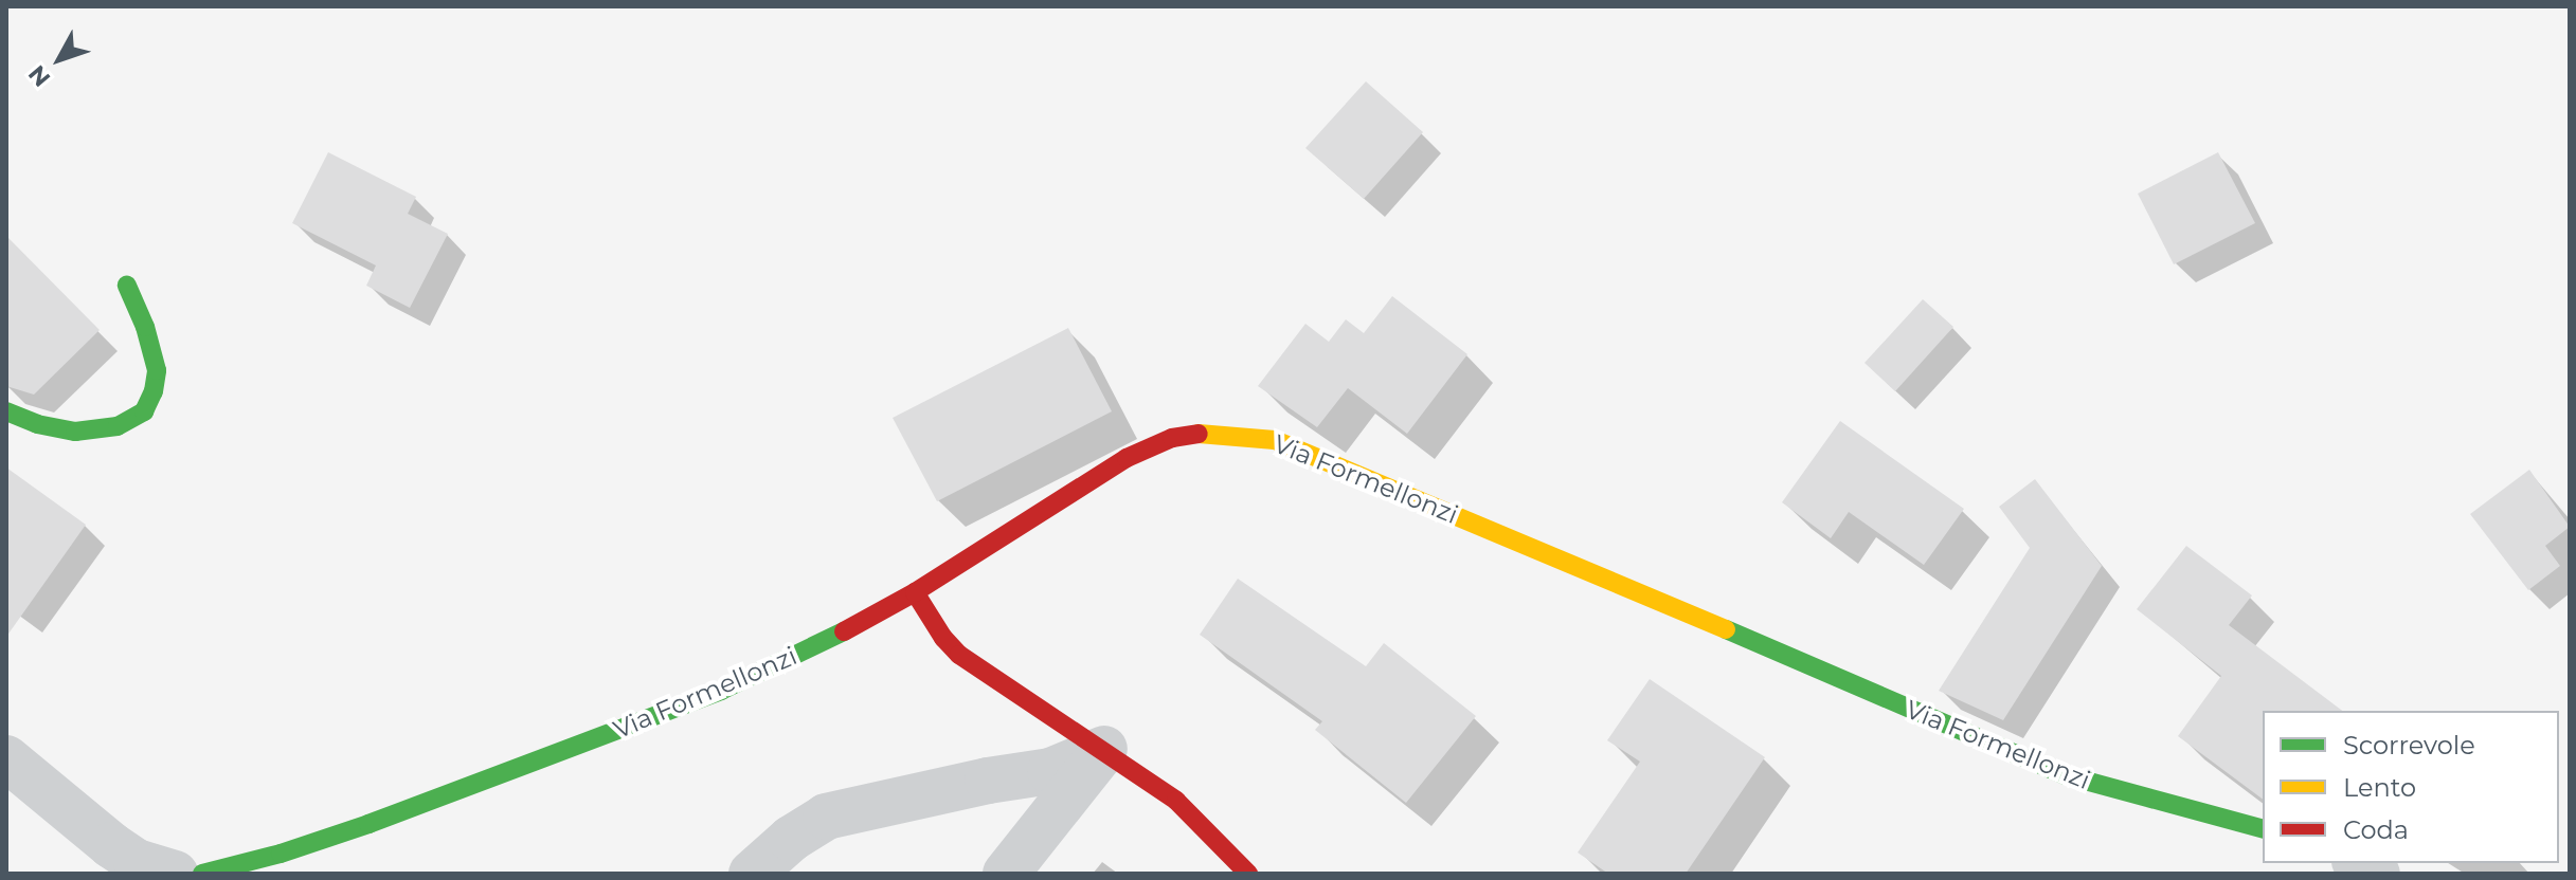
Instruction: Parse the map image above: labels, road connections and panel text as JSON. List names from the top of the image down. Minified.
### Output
{"streets":{"street":["Via Formellonzi"]},"legend":["Scorrevole","Lento","Coda"],"north":"bottom left"}
